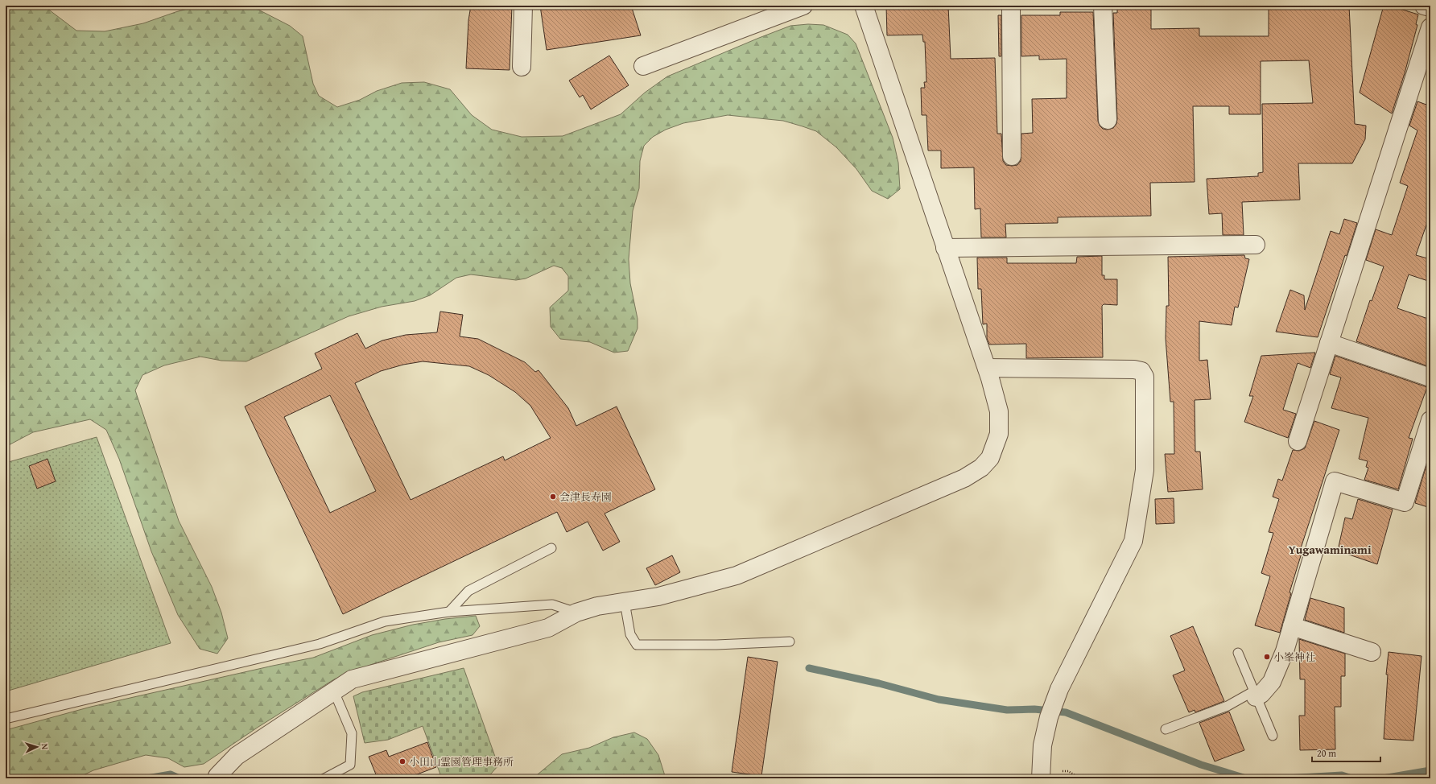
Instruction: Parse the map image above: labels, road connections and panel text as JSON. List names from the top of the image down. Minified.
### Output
{"districts":["Yugawaminami"],"places":["会津長寿園","小峯神社","小田山霊園管理事務所"],"scale_bar":"20 m","north":"right"}
